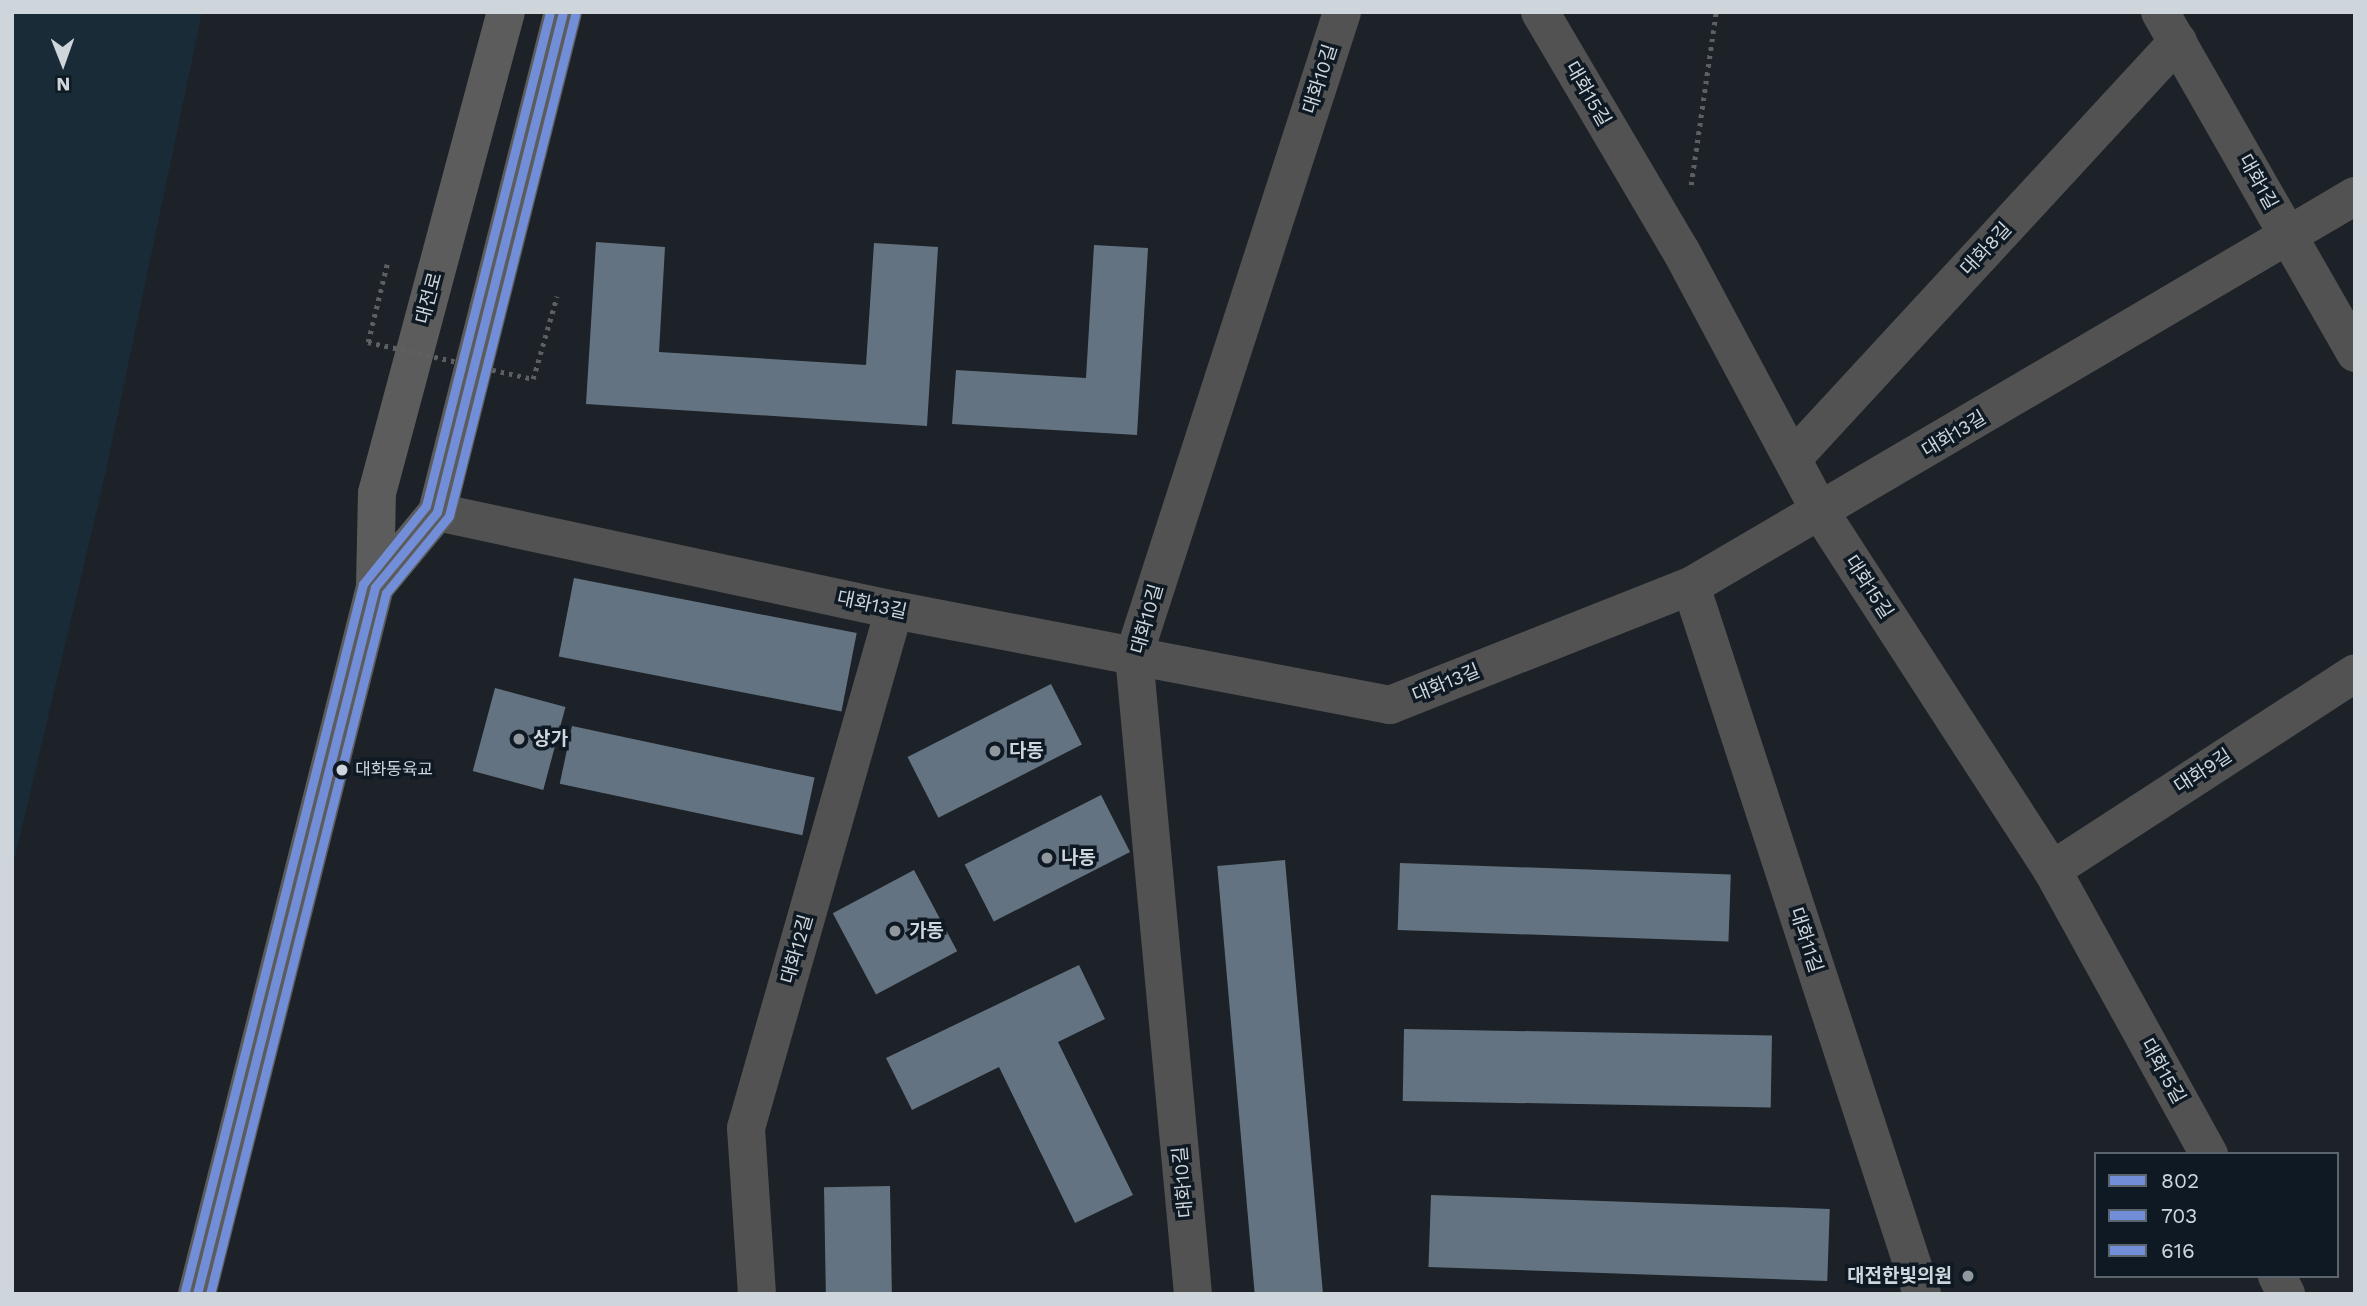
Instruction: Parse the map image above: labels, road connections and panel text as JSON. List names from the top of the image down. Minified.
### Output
{"streets":{"main road":["대전로"],"street":["대화10길","대화15길","대화1길","대화8길","대화13길","대화9길","대화11길","대화12길"]},"crossings":[["대화10길","대화13길"],["대화15길","대화8길"],["대화15길","대화13길"],["대화15길","대화9길"],["대화1길","대화8길"],["대화1길","대화13길"],["대전로","대화13길"],["대화13길","대화11길"],["대화13길","대화12길"]],"places":["상가","다동","대화동육교","나동","가동","대전한빛의원"],"lines":["transit line 802","transit line 616","transit line 703"],"legend":["802","703","616"],"north":"bottom"}
